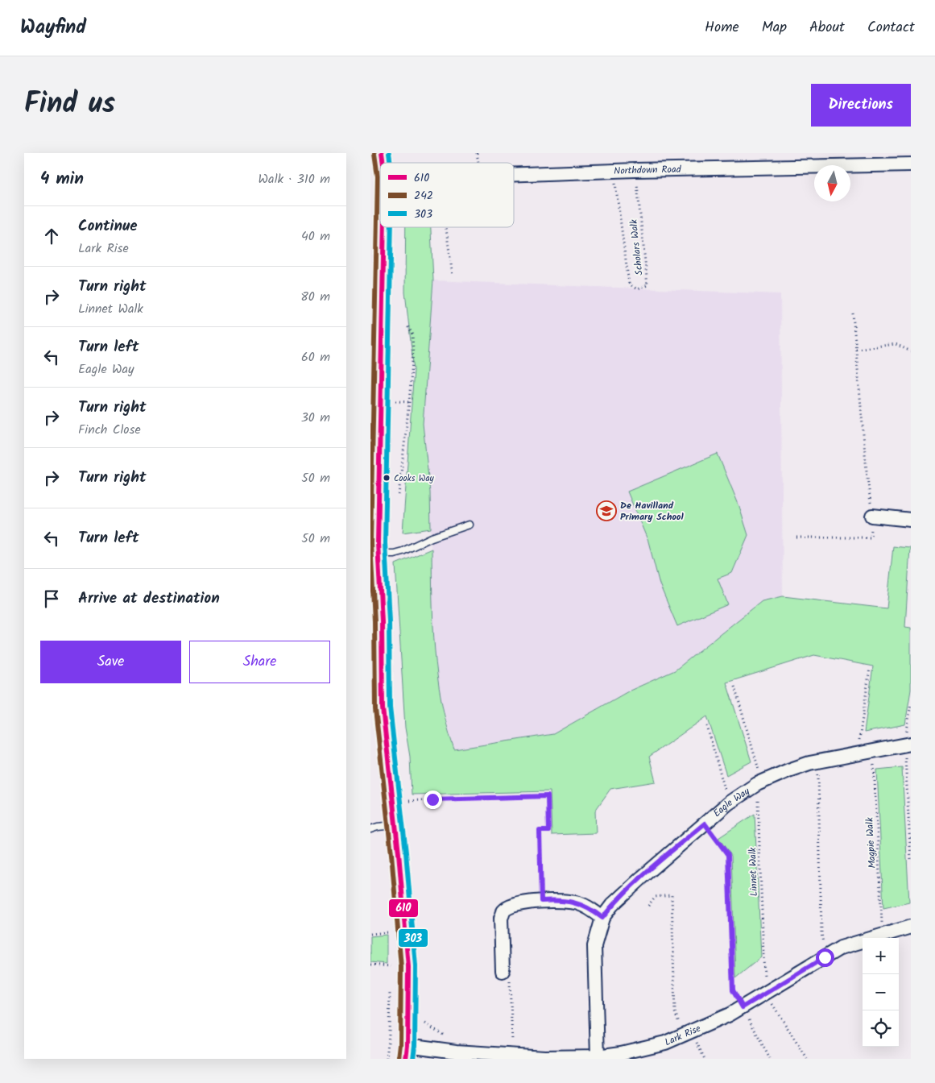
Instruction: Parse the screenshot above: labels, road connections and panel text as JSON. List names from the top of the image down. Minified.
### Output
{"streets":{"street":["Northdown Road","Eagle Way","Lark Rise"],"path":["Scholars Walk","Magpie Walk","Linnet Walk"]},"crossings":[["Northdown Road","Scholars Walk"],["Eagle Way","Magpie Walk"],["Eagle Way","Linnet Walk"],["Eagle Way","Lark Rise"],["Magpie Walk","Lark Rise"]],"places":{"other":["Cooks Way"],"school or university":["De Havilland Primary School"]},"lines":["transit line 610","transit line 303","transit line 242"],"legend":["610","242","303"],"north":"bottom","page":{"header":"Wayfind","nav":["Home","Map","About","Contact"],"title":"Find us","buttons":["Directions",["Save","Share"]],"heading":["4 min","Walk · 310 m"],"list":[["Continue","Lark Rise","40 m"],["Turn right","Linnet Walk","80 m"],["Turn left","Eagle Way","60 m"],["Turn right","Finch Close","30 m"],["Turn right","50 m"],["Turn left","50 m"],"Arrive at destination"],"map_buttons":["+","−"]}}
